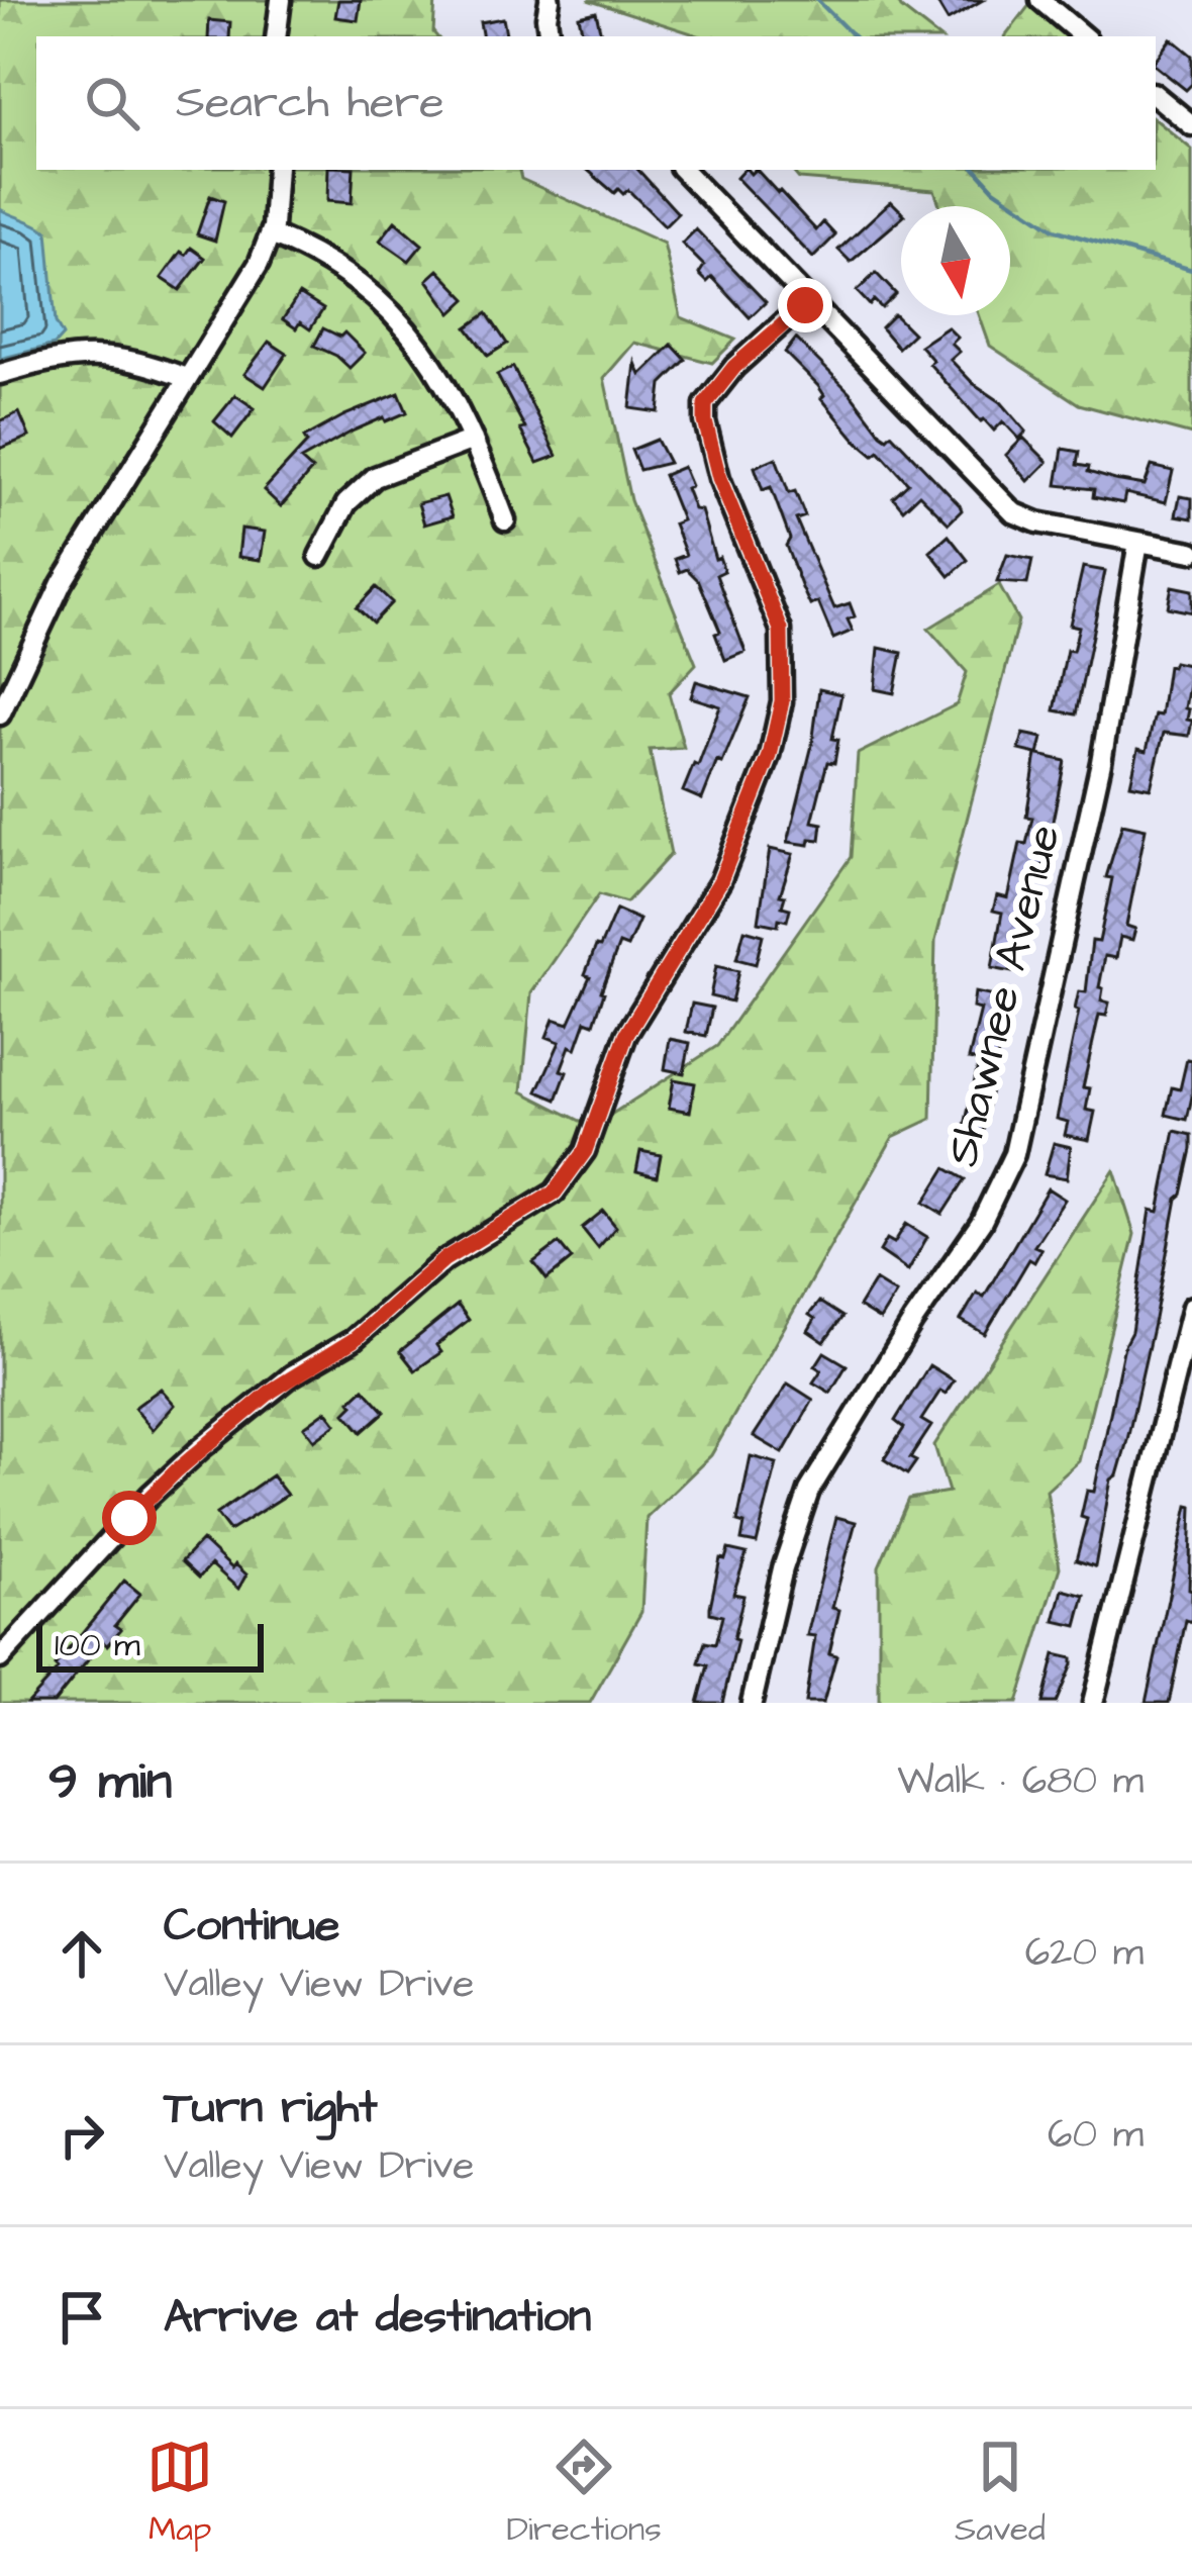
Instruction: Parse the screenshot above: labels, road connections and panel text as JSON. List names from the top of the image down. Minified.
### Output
{"streets":{"street":["Shawnee Avenue"]},"scale_bar":"100 m","north":"bottom","page":{"search":"Search here","scale":"100 m","heading":["9 min","Walk · 680 m"],"list":[["Continue","Valley View Drive","620 m"],["Turn right","Valley View Drive","60 m"],"Arrive at destination"],"nav":["Map","Directions","Saved"]}}
